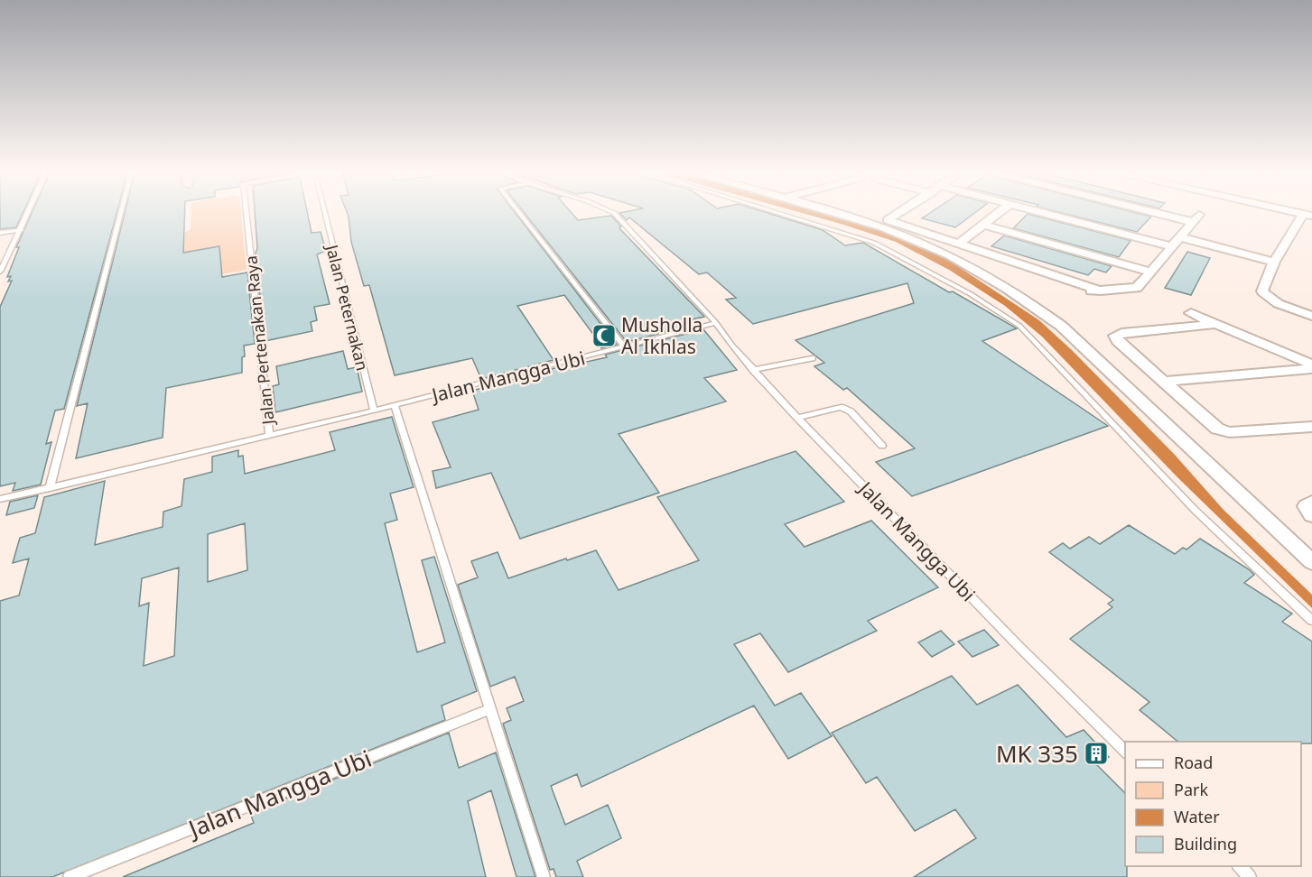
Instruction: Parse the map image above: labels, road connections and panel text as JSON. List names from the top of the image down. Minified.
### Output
{"streets":{"lane":["Jalan Peternakan","Jalan Pertenakan Raya","Jalan Mangga Ubi"]},"crossings":[["Jalan Peternakan","Jalan Mangga Ubi"],["Jalan Pertenakan Raya","Jalan Mangga Ubi"]],"places":{"mosque":["Musholla Al Ikhlas"],"building":["MK 335"]},"legend":["Road","Park","Water","Building"]}
